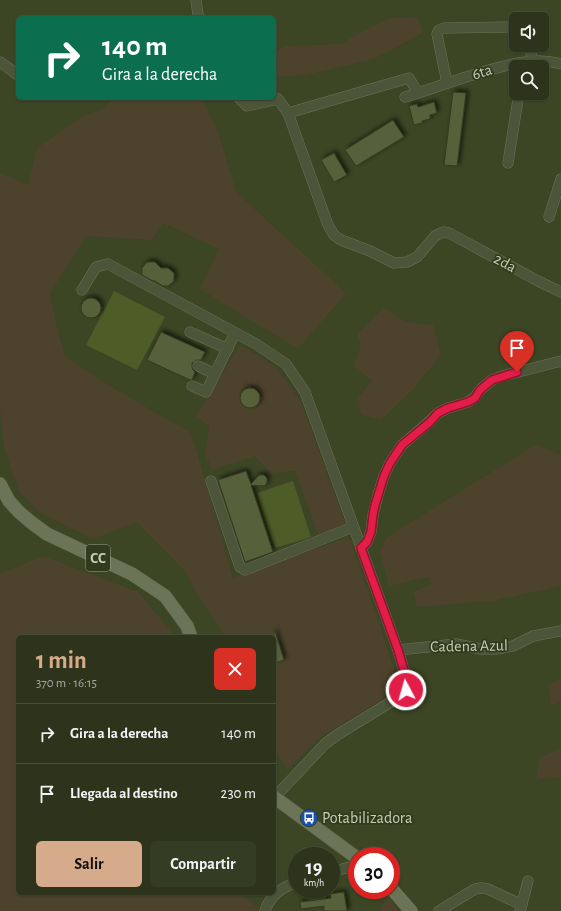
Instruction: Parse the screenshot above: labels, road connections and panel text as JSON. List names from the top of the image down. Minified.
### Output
{"streets":{"main road":["CC"],"street":["6ta","2da","Cadena Azul"]},"places":{"bus stop":["Potabilizadora"]},"page":{"turn":["140 m","Gira a la derecha"],"heading":["1 min","370 m · 16:15"],"list":[{"name":"Gira a la derecha","value":"140 m"},{"name":"Llegada al destino","value":"230 m"}],"buttons":["Salir","Compartir"],"speed":"19 km/h","limit":"30"}}
